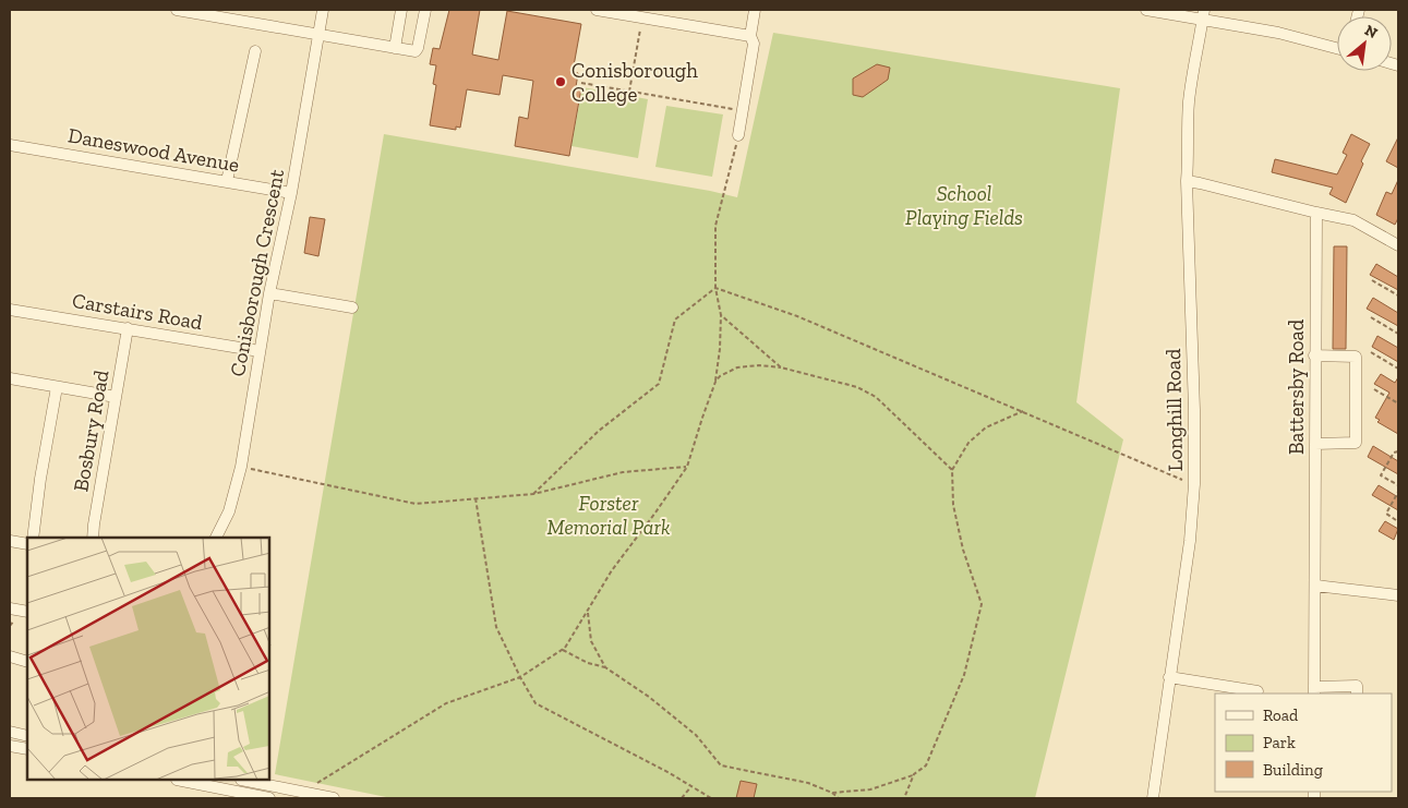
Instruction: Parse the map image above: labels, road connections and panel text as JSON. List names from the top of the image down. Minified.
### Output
{"streets":{"street":["Daneswood Avenue","Conisborough Crescent","Carstairs Road","Battersby Road","Longhill Road","Bosbury Road"]},"crossings":[["Daneswood Avenue","Conisborough Crescent"],["Conisborough Crescent","Carstairs Road"],["Carstairs Road","Bosbury Road"]],"parks":["School Playing Fields","Forster Memorial Park"],"places":["Conisborough College"],"legend":["Road","Park","Building"],"north":"top right"}
